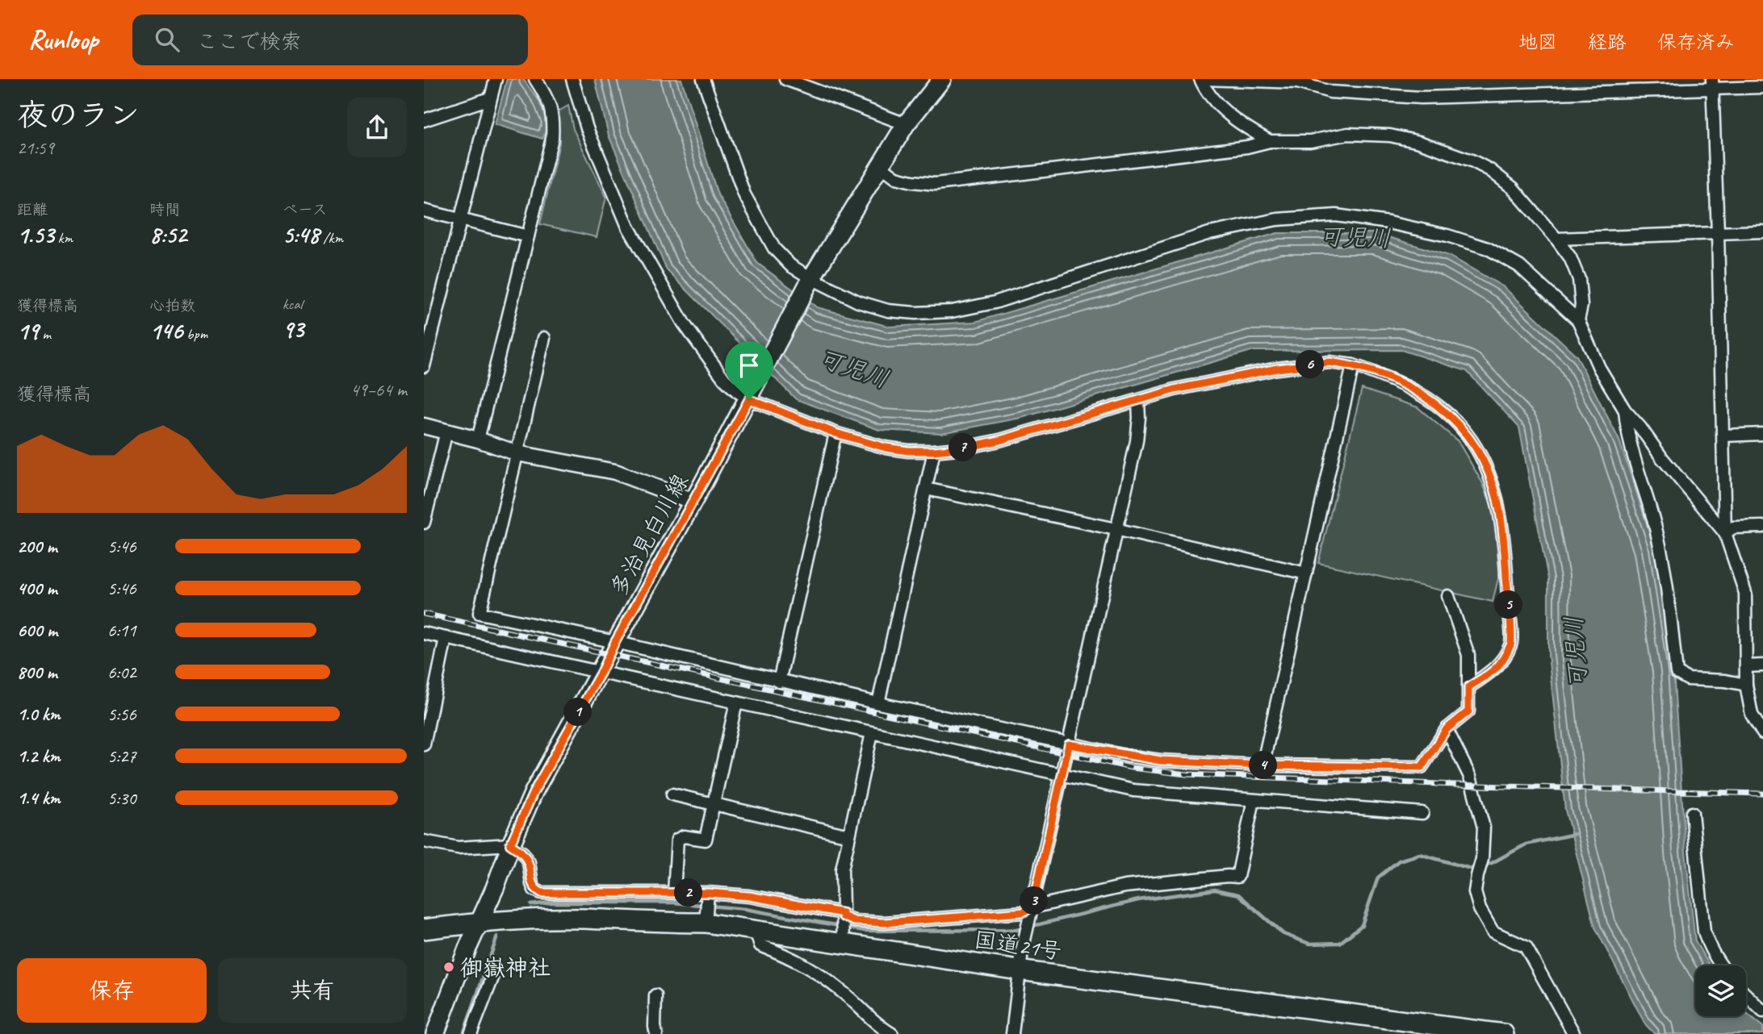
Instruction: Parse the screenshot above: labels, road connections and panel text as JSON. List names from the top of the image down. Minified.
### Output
{"streets":{"highway":["国道21号"],"main road":["多治見白川線"]},"crossings":[["多治見白川線","国道21号"]],"water":["可児川"],"places":["御嶽神社"],"page":{"header":"Runloop","search":"ここで検索","nav":["地図","経路","保存済み"],"heading":["夜のラン","21:59"],"stats":[["距離","1.53 km"],["時間","8:52"],["ペース","5:48 /km"],["獲得標高","19 m"],["心拍数","146 bpm"],["kcal","93"]],"pins":["6","7","5","1","4","2","3"],"chart":["獲得標高","49–64 m"],"list":[{"name":"200 m","note":"5:46"},{"name":"400 m","note":"5:46"},{"name":"600 m","note":"6:11"},{"name":"800 m","note":"6:02"},{"name":"1.0 km","note":"5:56"},{"name":"1.2 km","note":"5:27"},{"name":"1.4 km","note":"5:30"}],"buttons":["保存","共有"]}}
